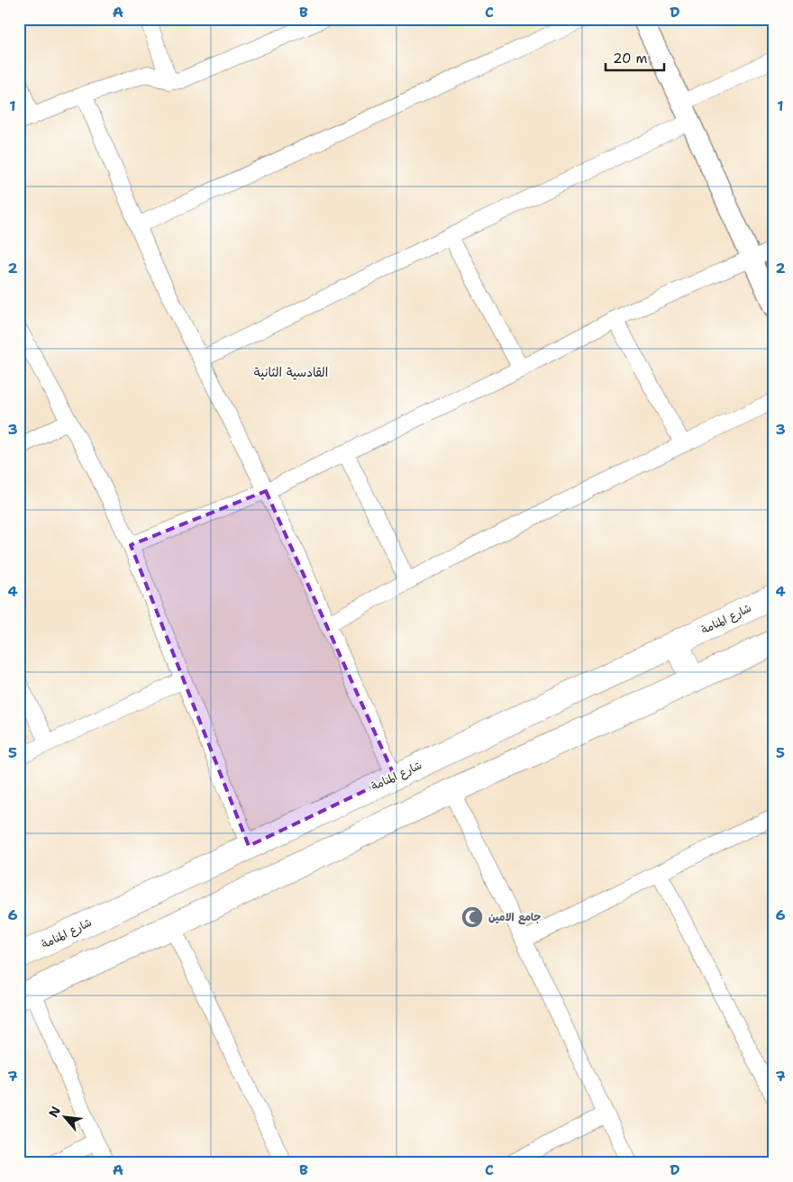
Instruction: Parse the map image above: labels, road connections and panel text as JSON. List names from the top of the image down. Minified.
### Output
{"streets":{"highway":["شارع المنامة"]},"districts":["القادسية الثانية"],"places":{"mosque":["جامع الامين"]},"scale_bar":"20 m","north":"top left","grid":{"columns":["A","B","C","D"],"rows":["1","2","3","4","5","6","7"]}}
